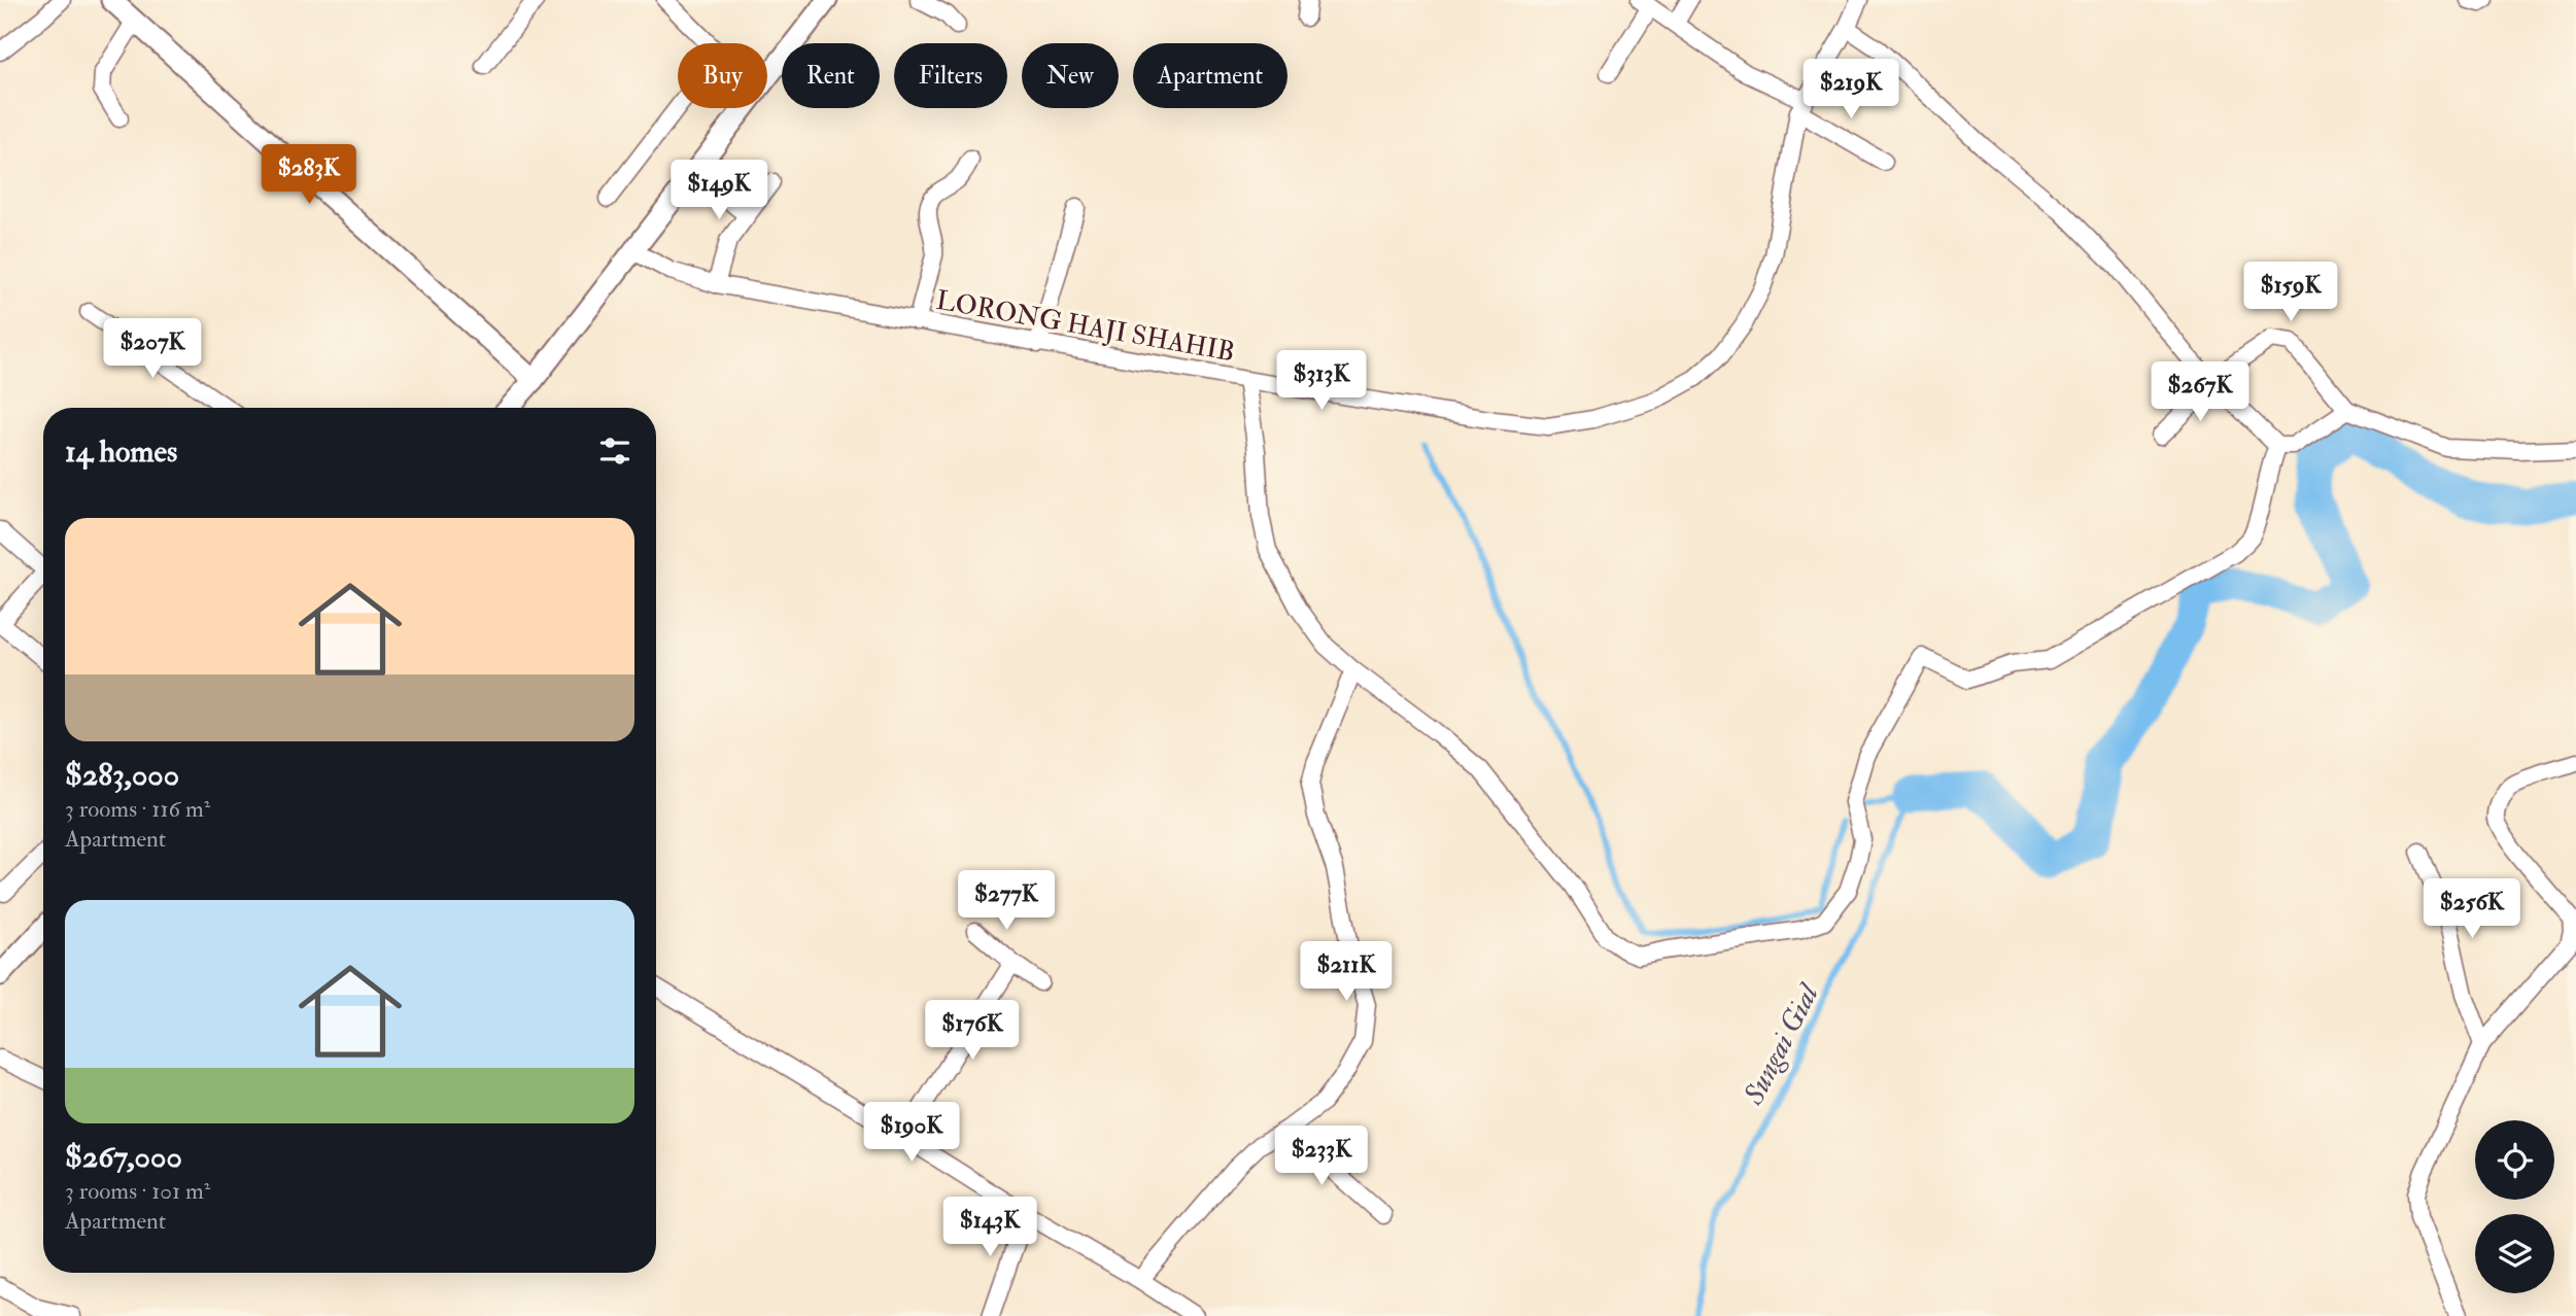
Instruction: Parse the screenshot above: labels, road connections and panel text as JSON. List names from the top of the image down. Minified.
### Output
{"streets":{"street":["LORONG HAJI SHAHIB"]},"water":["Sungai Gial"],"page":{"chip":["Buy","Rent","Filters","New","Apartment"],"price":["$219K","$283K","$149K","$159K","$207K","$313K","$267K","$277K","$256K","$211K","$176K","$190K","$233K","$143K"],"heading":"14 homes","list":[{"name":"$283,000","note":"3 rooms · 116 m² · Apartment"},{"name":"$267,000","note":"3 rooms · 101 m² · Apartment"}]}}
